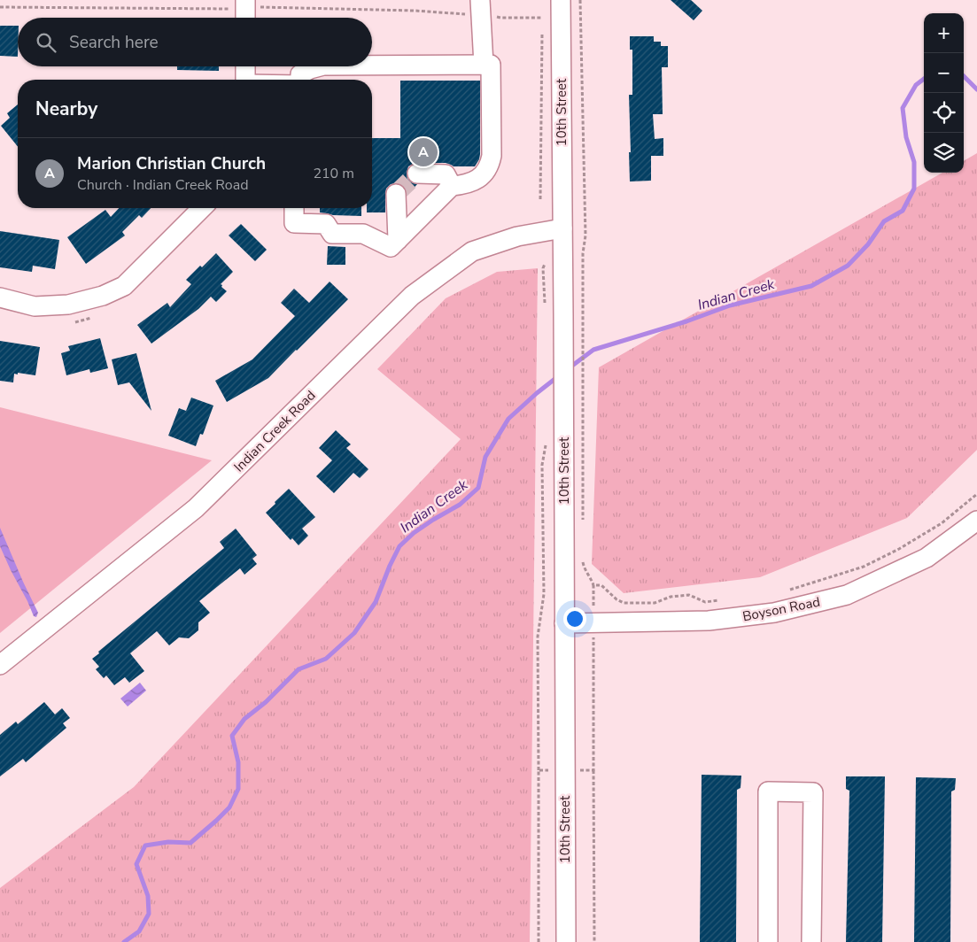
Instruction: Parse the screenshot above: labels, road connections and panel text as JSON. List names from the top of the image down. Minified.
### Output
{"streets":{"street":["10th Street","Indian Creek Road","Boyson Road"]},"crossings":[["10th Street","Indian Creek Road"],["10th Street","Boyson Road"]],"water":["Indian Creek"],"page":{"map_buttons":["+","−"],"search":"Search here","heading":"Nearby","pins":"A","list":[{"mark":"A","name":"Marion Christian Church","note":"Church · Indian Creek Road","value":"210 m"}]}}
